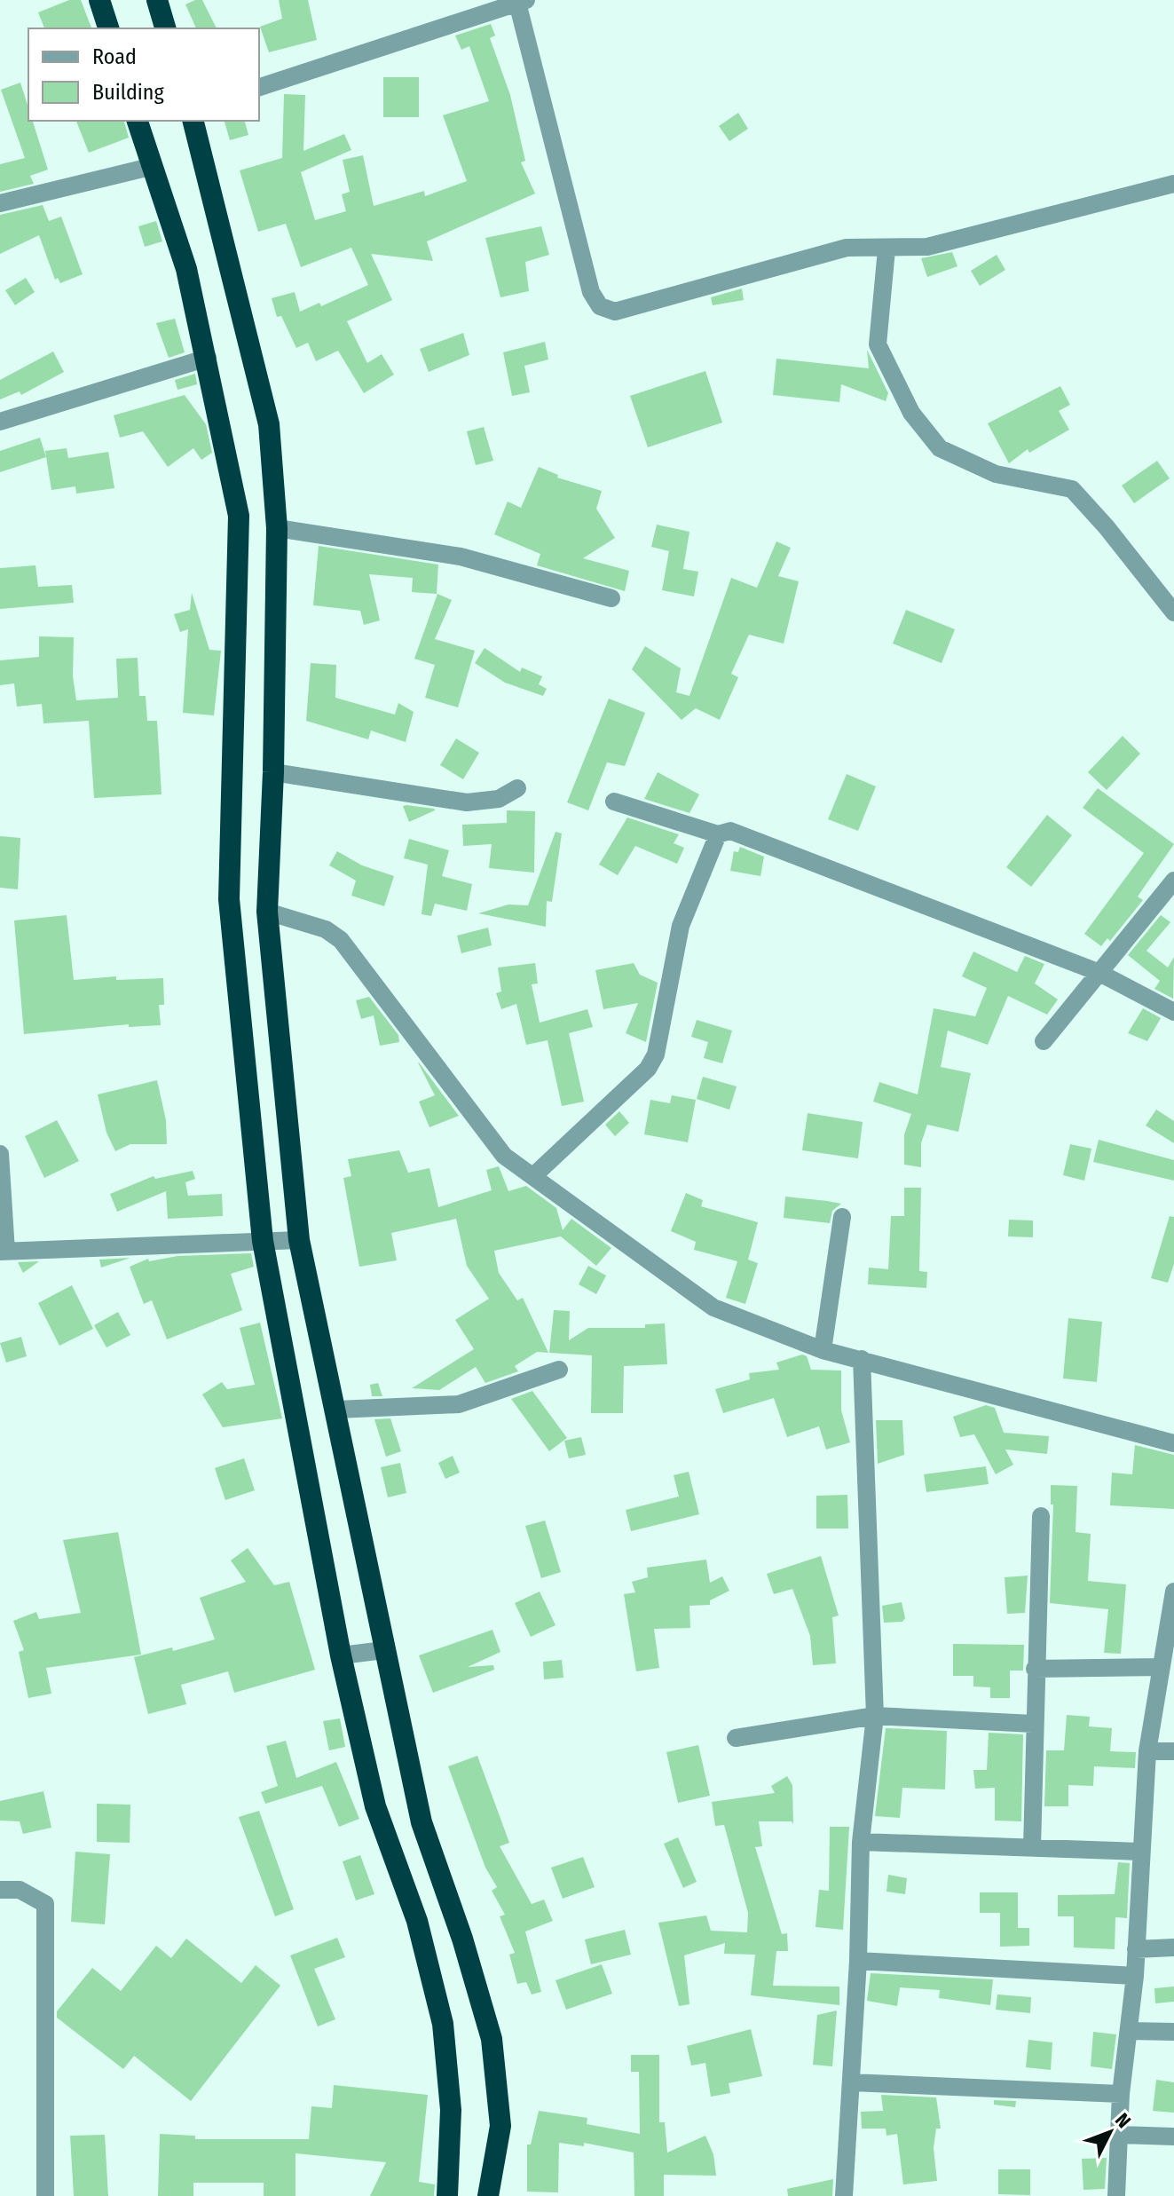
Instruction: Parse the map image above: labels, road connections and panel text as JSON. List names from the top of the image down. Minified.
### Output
{"legend":["Road","Building"],"north":"top right"}
